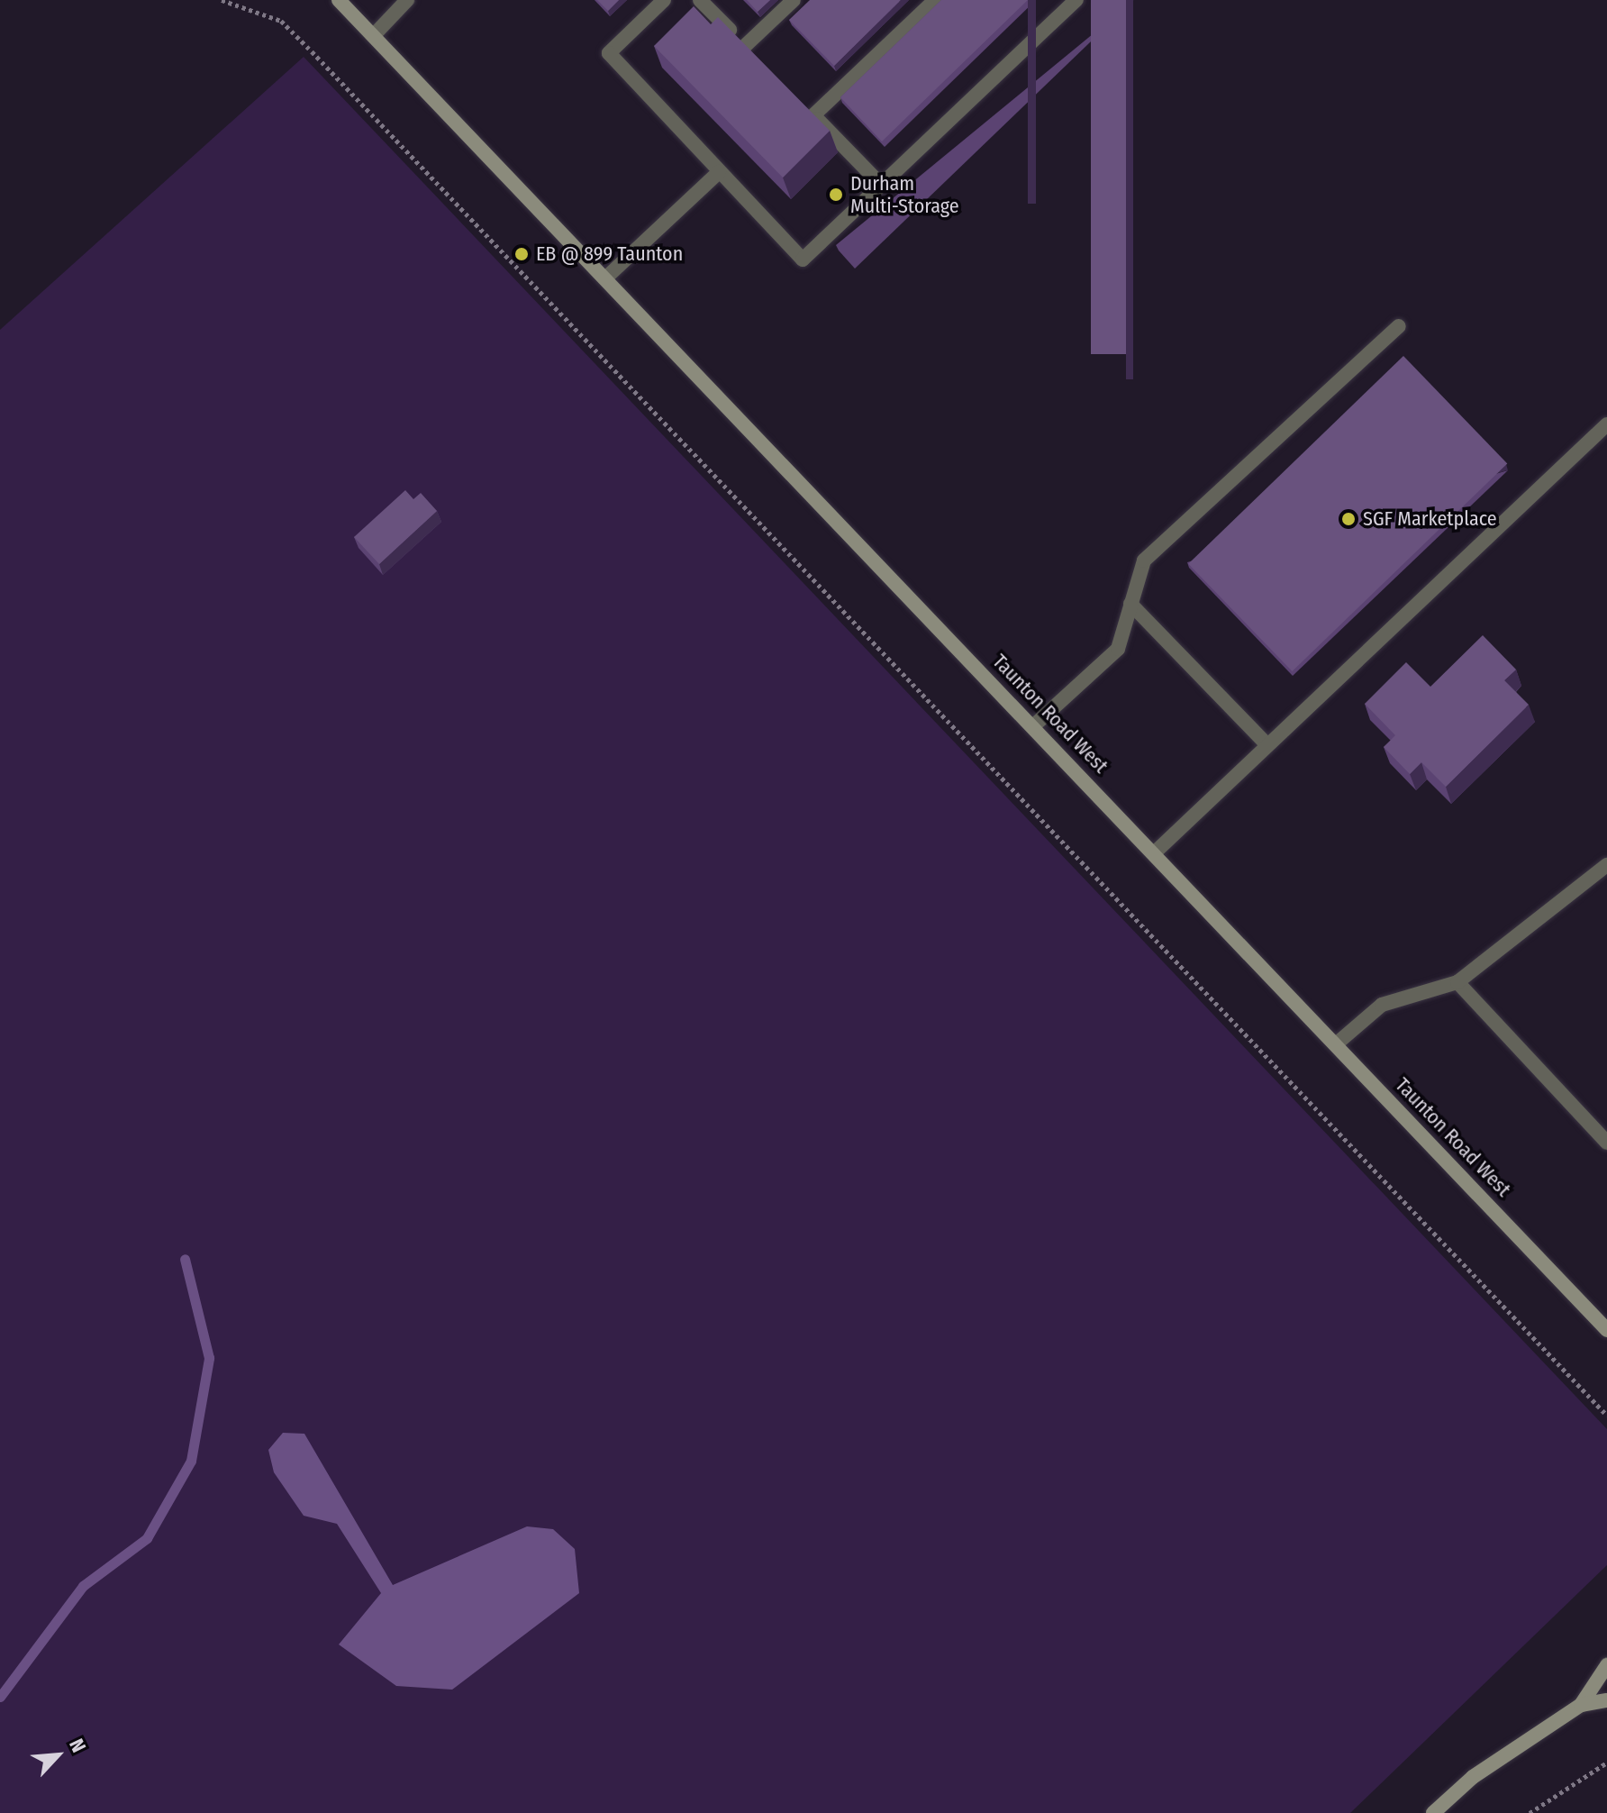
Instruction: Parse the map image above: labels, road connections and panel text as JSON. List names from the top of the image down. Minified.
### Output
{"streets":{"main road":["Taunton Road West"]},"places":["Durham Multi-Storage","EB @ 899 Taunton","SGF Marketplace"],"north":"top right"}
